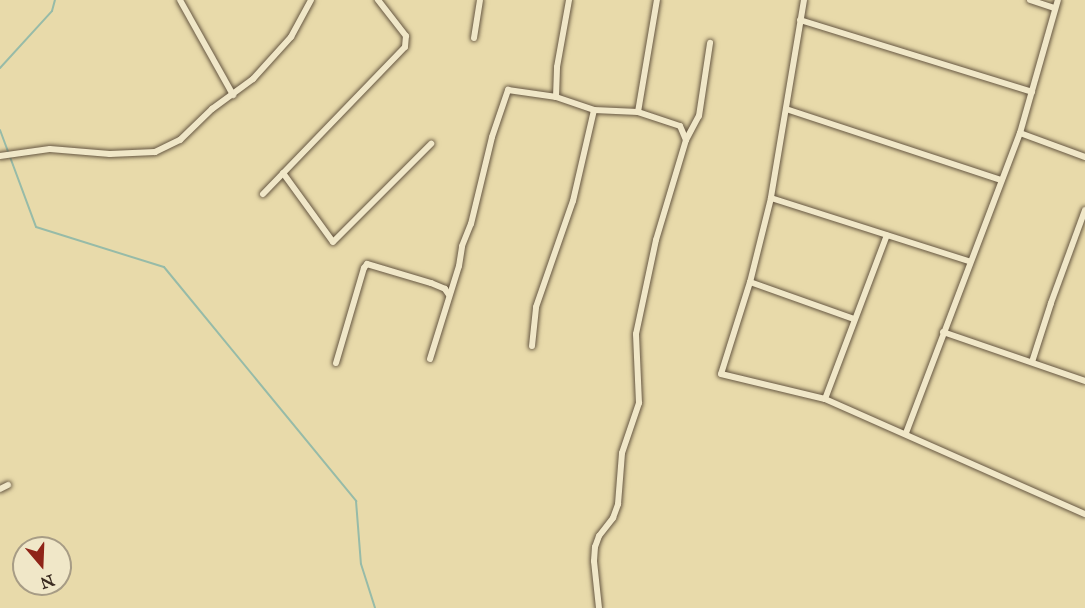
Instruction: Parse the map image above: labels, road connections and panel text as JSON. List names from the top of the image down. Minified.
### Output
{"north":"bottom"}
